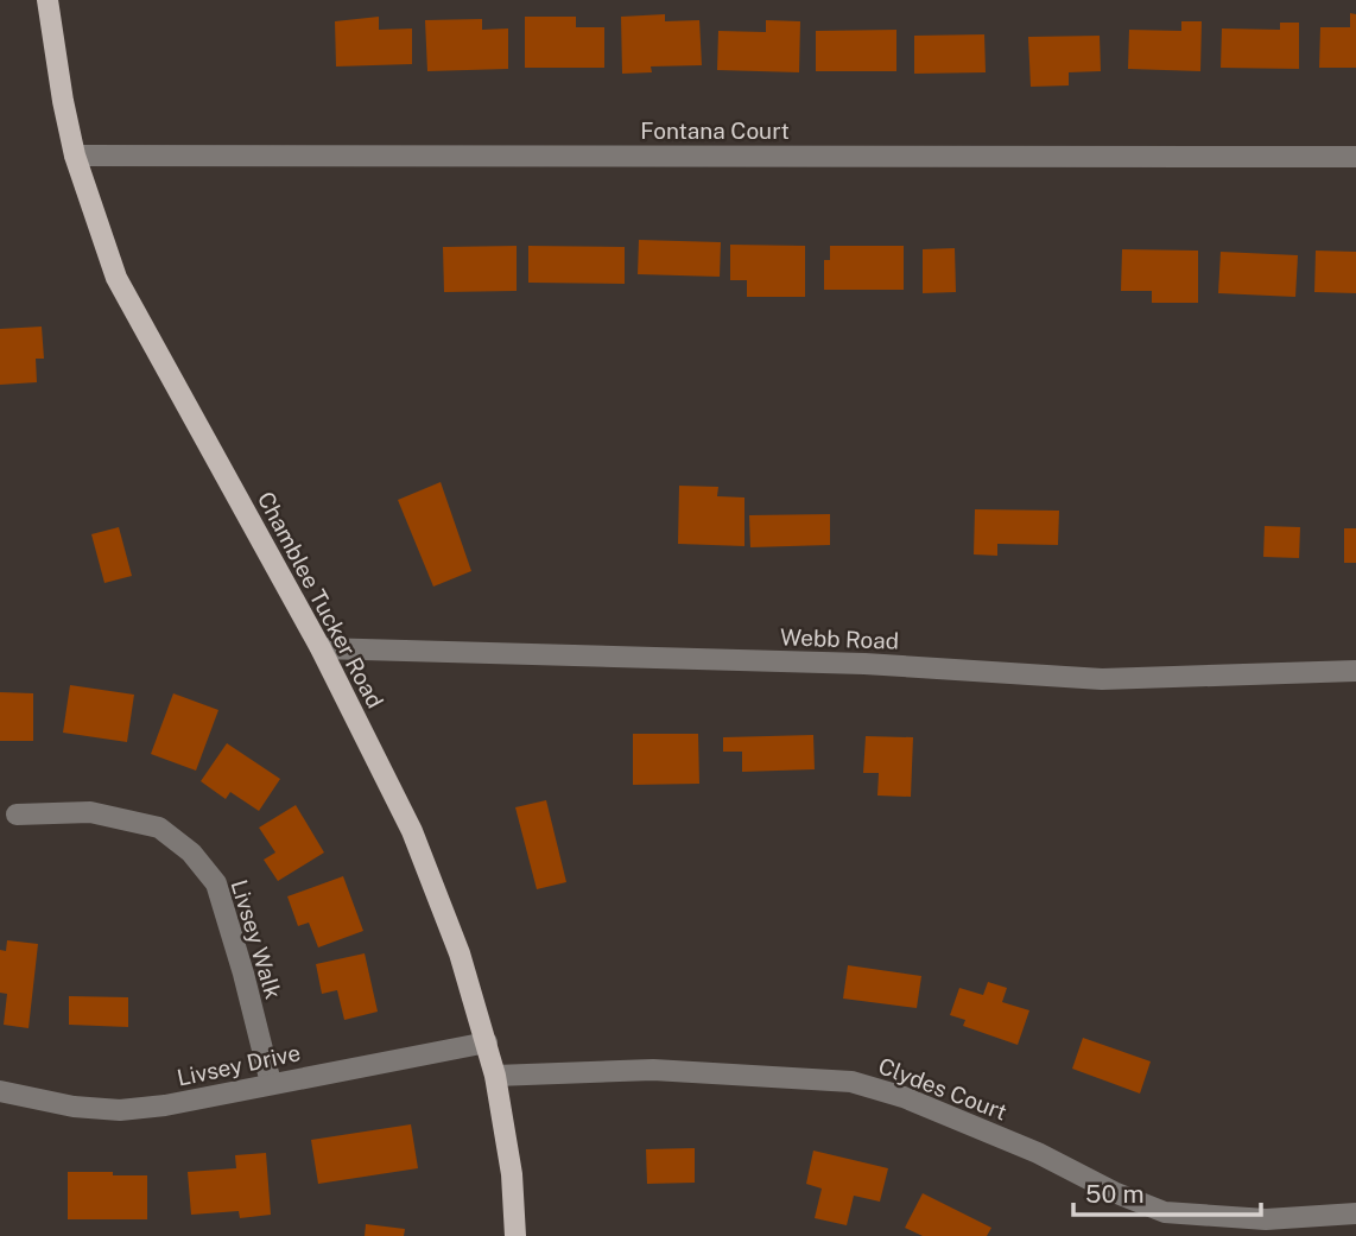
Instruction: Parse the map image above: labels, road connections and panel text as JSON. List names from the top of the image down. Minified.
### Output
{"streets":{"main road":["Chamblee Tucker Road"],"street":["Fontana Court","Webb Road","Livsey Walk","Livsey Drive","Clydes Court"]},"crossings":[["Fontana Court","Chamblee Tucker Road"],["Chamblee Tucker Road","Webb Road"],["Chamblee Tucker Road","Livsey Drive"],["Chamblee Tucker Road","Clydes Court"],["Livsey Walk","Livsey Drive"]],"scale_bar":"50 m"}
